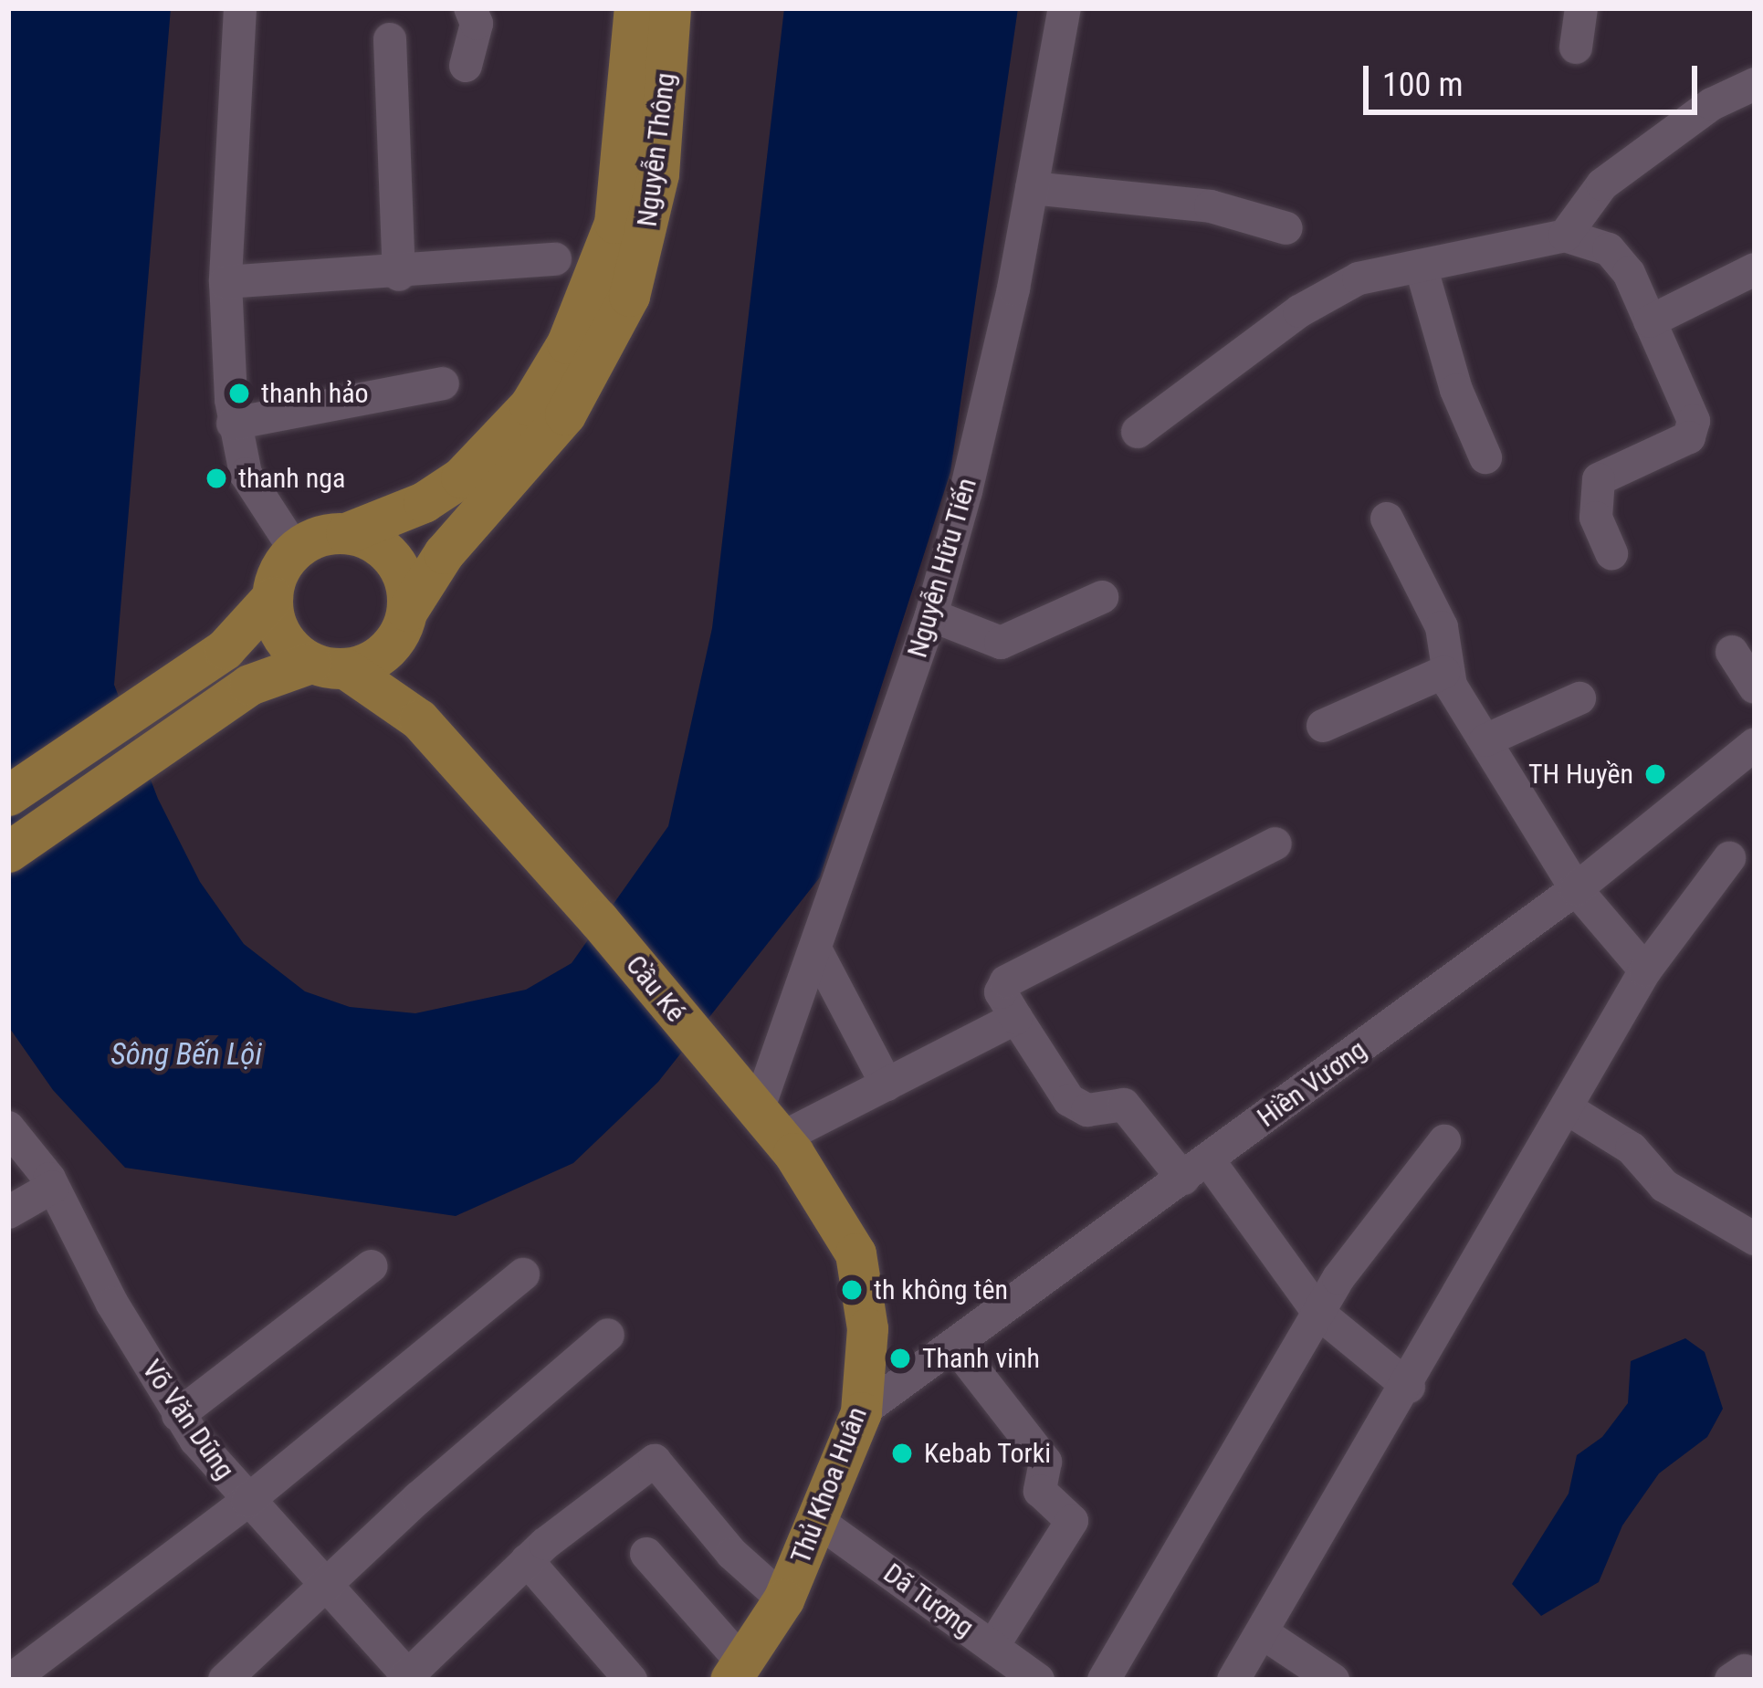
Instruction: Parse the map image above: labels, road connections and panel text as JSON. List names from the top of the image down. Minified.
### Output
{"streets":{"main road":["Nguyễn Thông","Cầu Ké","Thủ Khoa Huân"],"street":["Nguyễn Hữu Tiến","Hiền Vương","Võ Văn Dũng","Dã Tượng"]},"crossings":[["Nguyễn Hữu Tiến","Thủ Khoa Huân"],["Cầu Ké","Thủ Khoa Huân"],["Hiền Vương","Thủ Khoa Huân"],["Thủ Khoa Huân","Dã Tượng"]],"water":["Sông Bến Lội"],"places":["thanh hảo","thanh nga","TH Huyền","th không tên","Thanh vinh","Kebab Torki"],"scale_bar":"100 m"}
